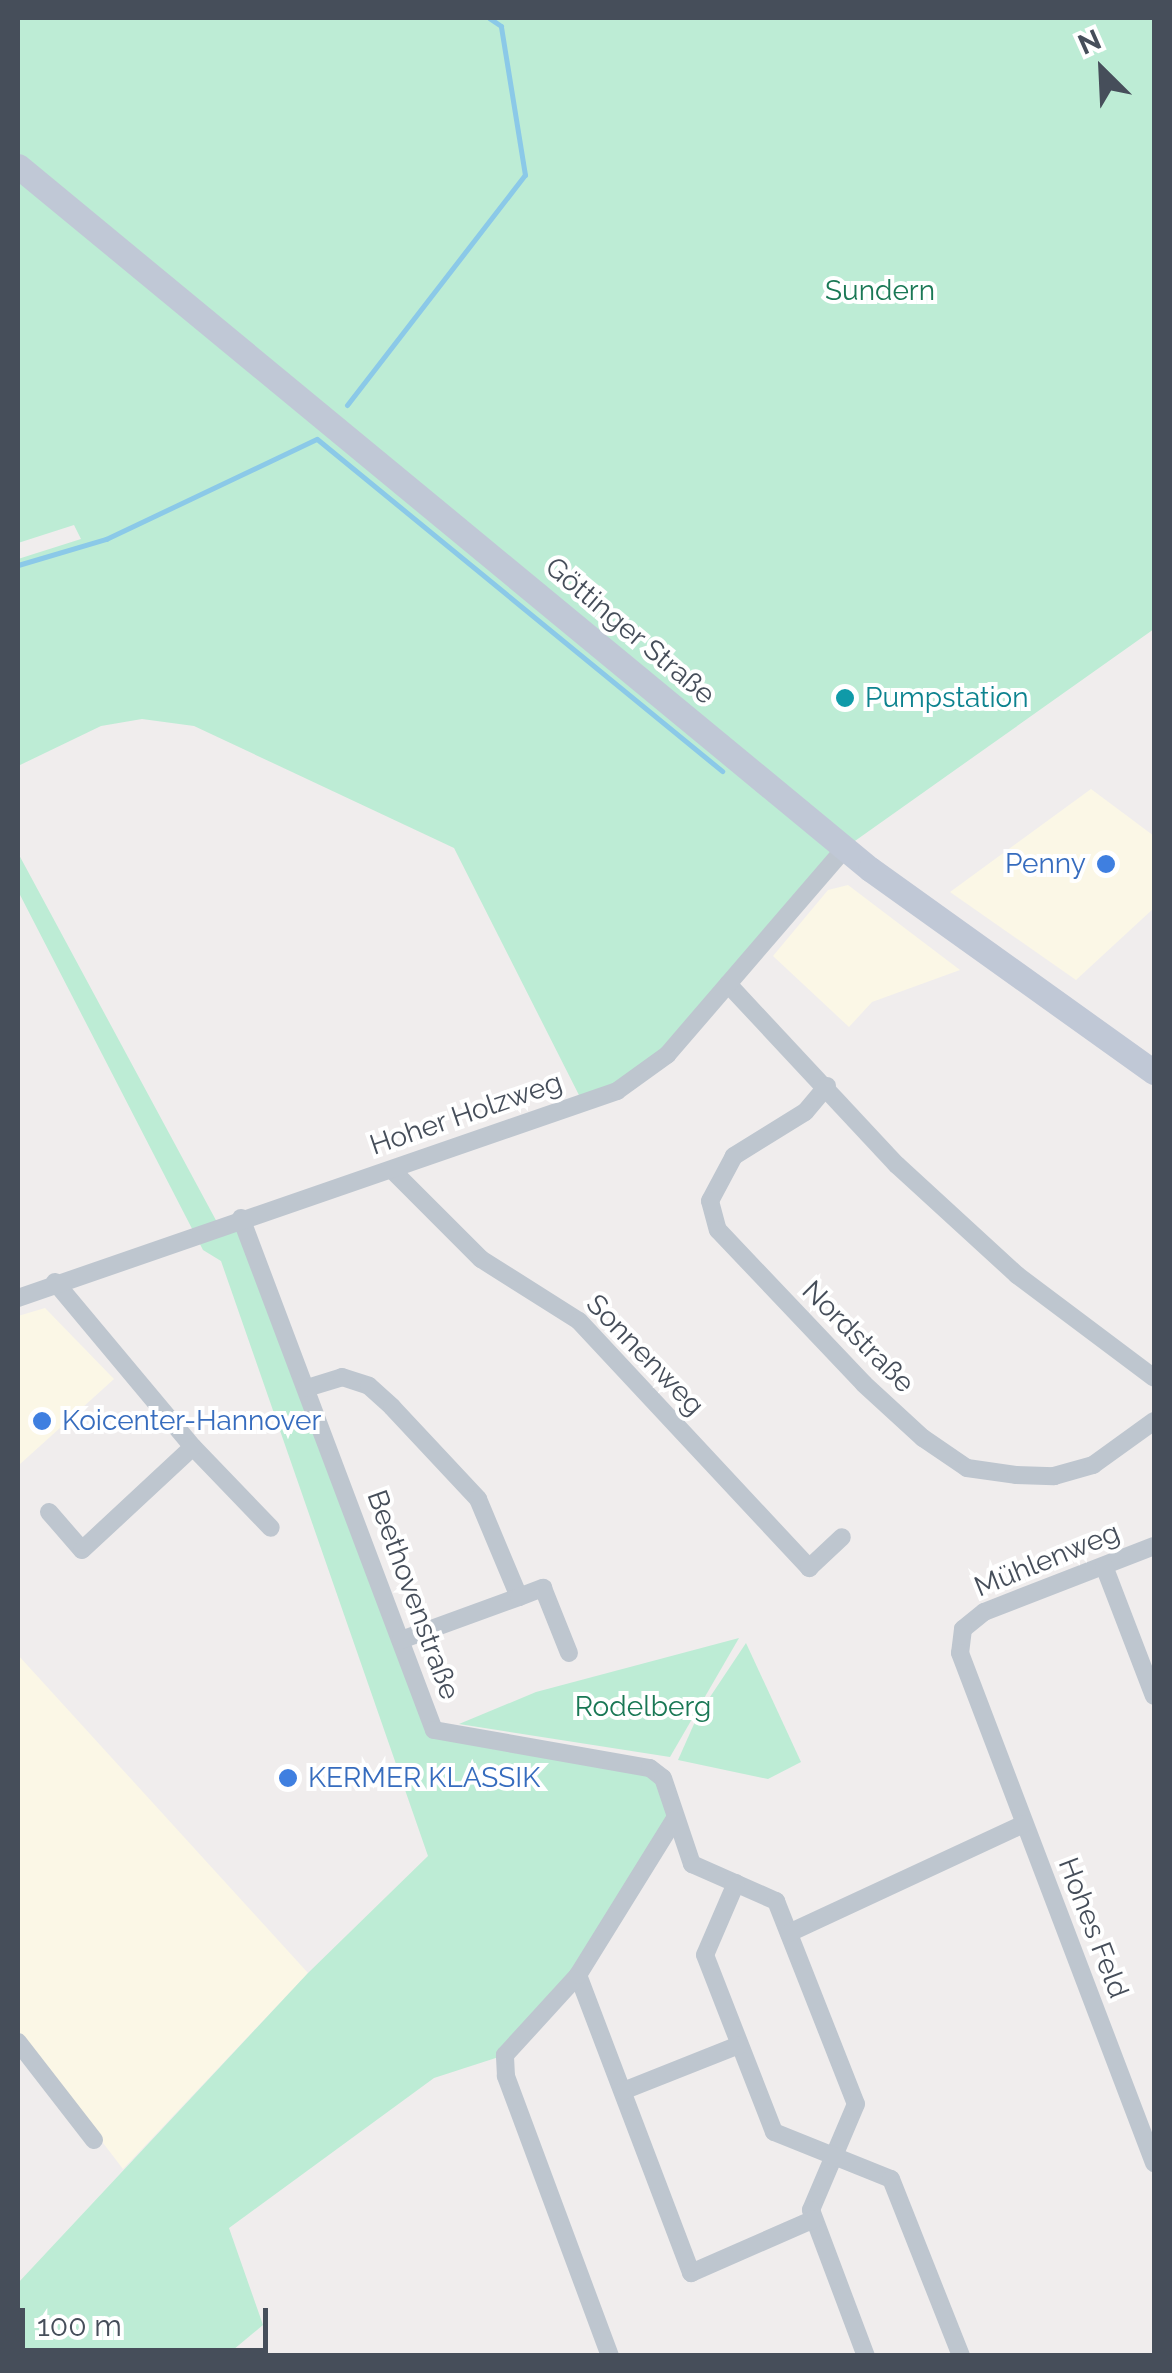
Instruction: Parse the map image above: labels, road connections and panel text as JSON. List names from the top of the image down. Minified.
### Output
{"streets":{"street":["Göttinger Straße","Hoher Holzweg","Nordstraße","Sonnenweg","Mühlenweg","Beethovenstraße","Hohes Feld"]},"crossings":[["Göttinger Straße","Hoher Holzweg"],["Hoher Holzweg","Sonnenweg"],["Hoher Holzweg","Beethovenstraße"],["Mühlenweg","Hohes Feld"]],"parks":["Sundern","Rodelberg"],"places":["Pumpstation","Penny","Koicenter-Hannover","KERMER KLASSIK"],"scale_bar":"100 m","north":"top left"}
